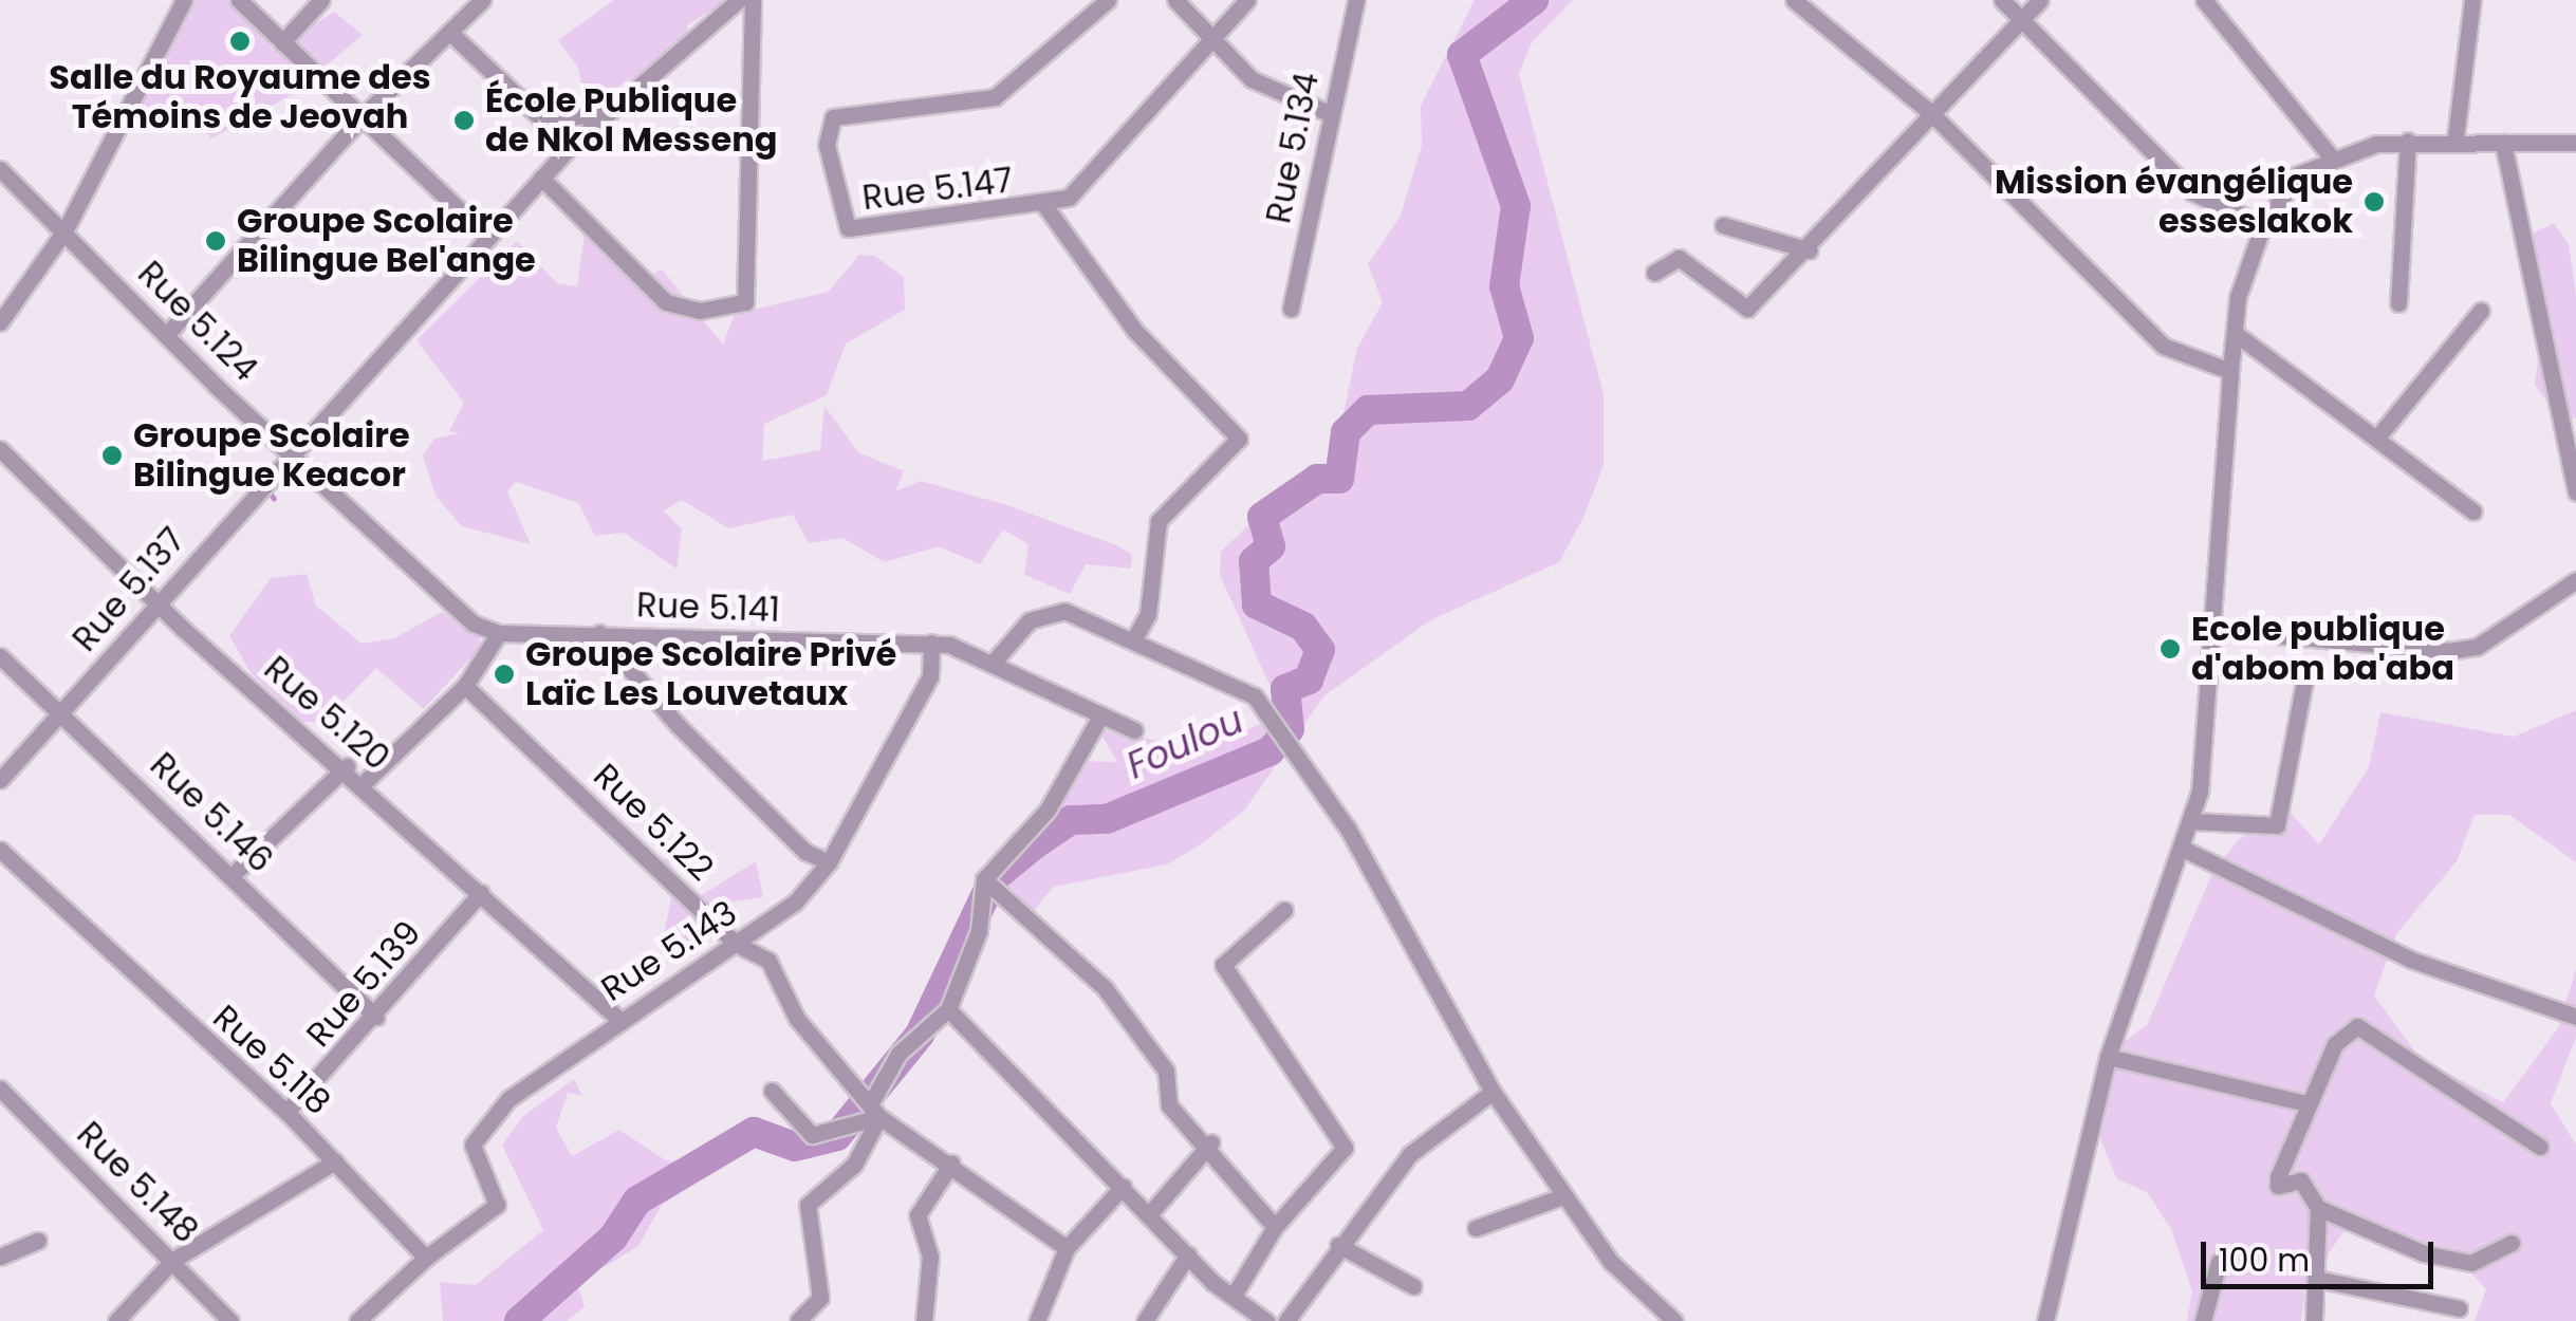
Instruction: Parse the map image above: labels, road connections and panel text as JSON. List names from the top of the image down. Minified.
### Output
{"streets":{"street":["Rue 5.134","Rue 5.147","Rue 5.124","Rue 5.137","Rue 5.141","Rue 5.120","Rue 5.146","Rue 5.122","Rue 5.143","Rue 5.139","Rue 5.118","Rue 5.148"]},"crossings":[["Rue 5.124","Rue 5.137"],["Rue 5.124","Rue 5.141"],["Rue 5.137","Rue 5.120"],["Rue 5.137","Rue 5.146"],["Rue 5.141","Rue 5.143"],["Rue 5.120","Rue 5.143"],["Rue 5.120","Rue 5.139"],["Rue 5.146","Rue 5.139"],["Rue 5.122","Rue 5.143"],["Rue 5.143","Rue 5.118"],["Rue 5.139","Rue 5.118"]],"water":["Foulou"],"places":["Salle du Royaume des Témoins de Jeovah","École Publique de Nkol Messeng","Mission évangélique esseslakok","Groupe Scolaire Bilingue Bel'ange","Groupe Scolaire Bilingue Keacor","Ecole publique d'abom ba'aba","Groupe Scolaire Privé Laïc Les Louvetaux"],"scale_bar":"100 m"}
